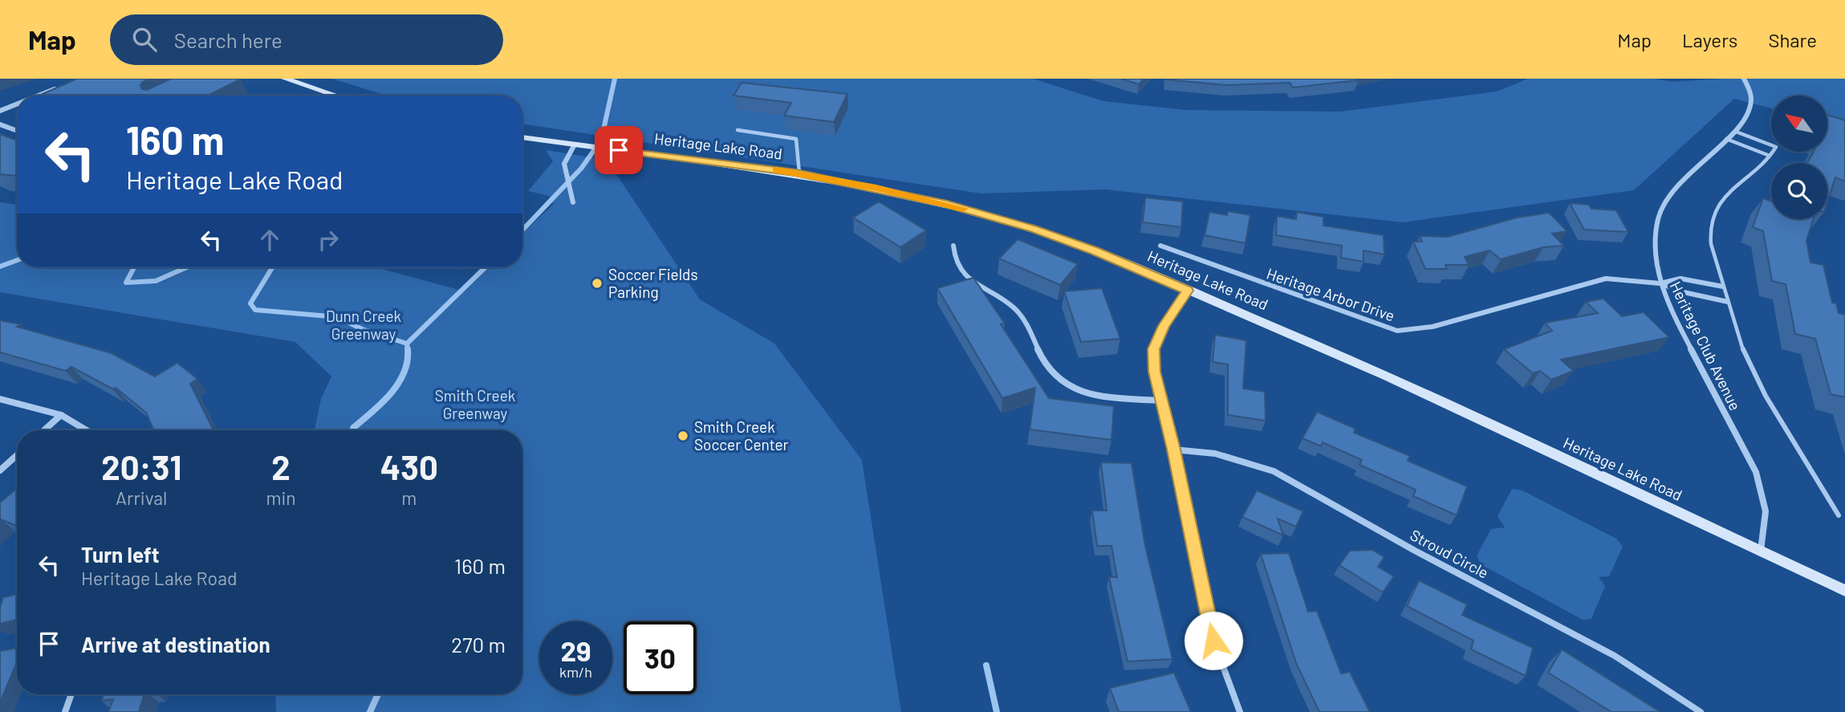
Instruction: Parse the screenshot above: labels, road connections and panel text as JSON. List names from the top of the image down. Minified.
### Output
{"streets":{"main road":["Heritage Lake Road"],"street":["Heritage Arbor Drive","Heritage Club Avenue","Stroud Circle"]},"crossings":[["Heritage Lake Road","Heritage Club Avenue"],["Heritage Arbor Drive","Heritage Club Avenue"]],"parks":["Dunn Creek Greenway","Smith Creek Greenway"],"places":["Soccer Fields Parking","Smith Creek Soccer Center"],"north":"top left","page":{"header":"Map","search":"Search here","nav":["Map","Layers","Share"],"turn":["160 m","Heritage Lake Road"],"eta":["20:31","Arrival","2","min","430","m"],"list":[{"name":"Turn left","note":"Heritage Lake Road","value":"160 m"},{"name":"Arrive at destination","value":"270 m"}],"speed":"29 km/h","limit":"30"}}
